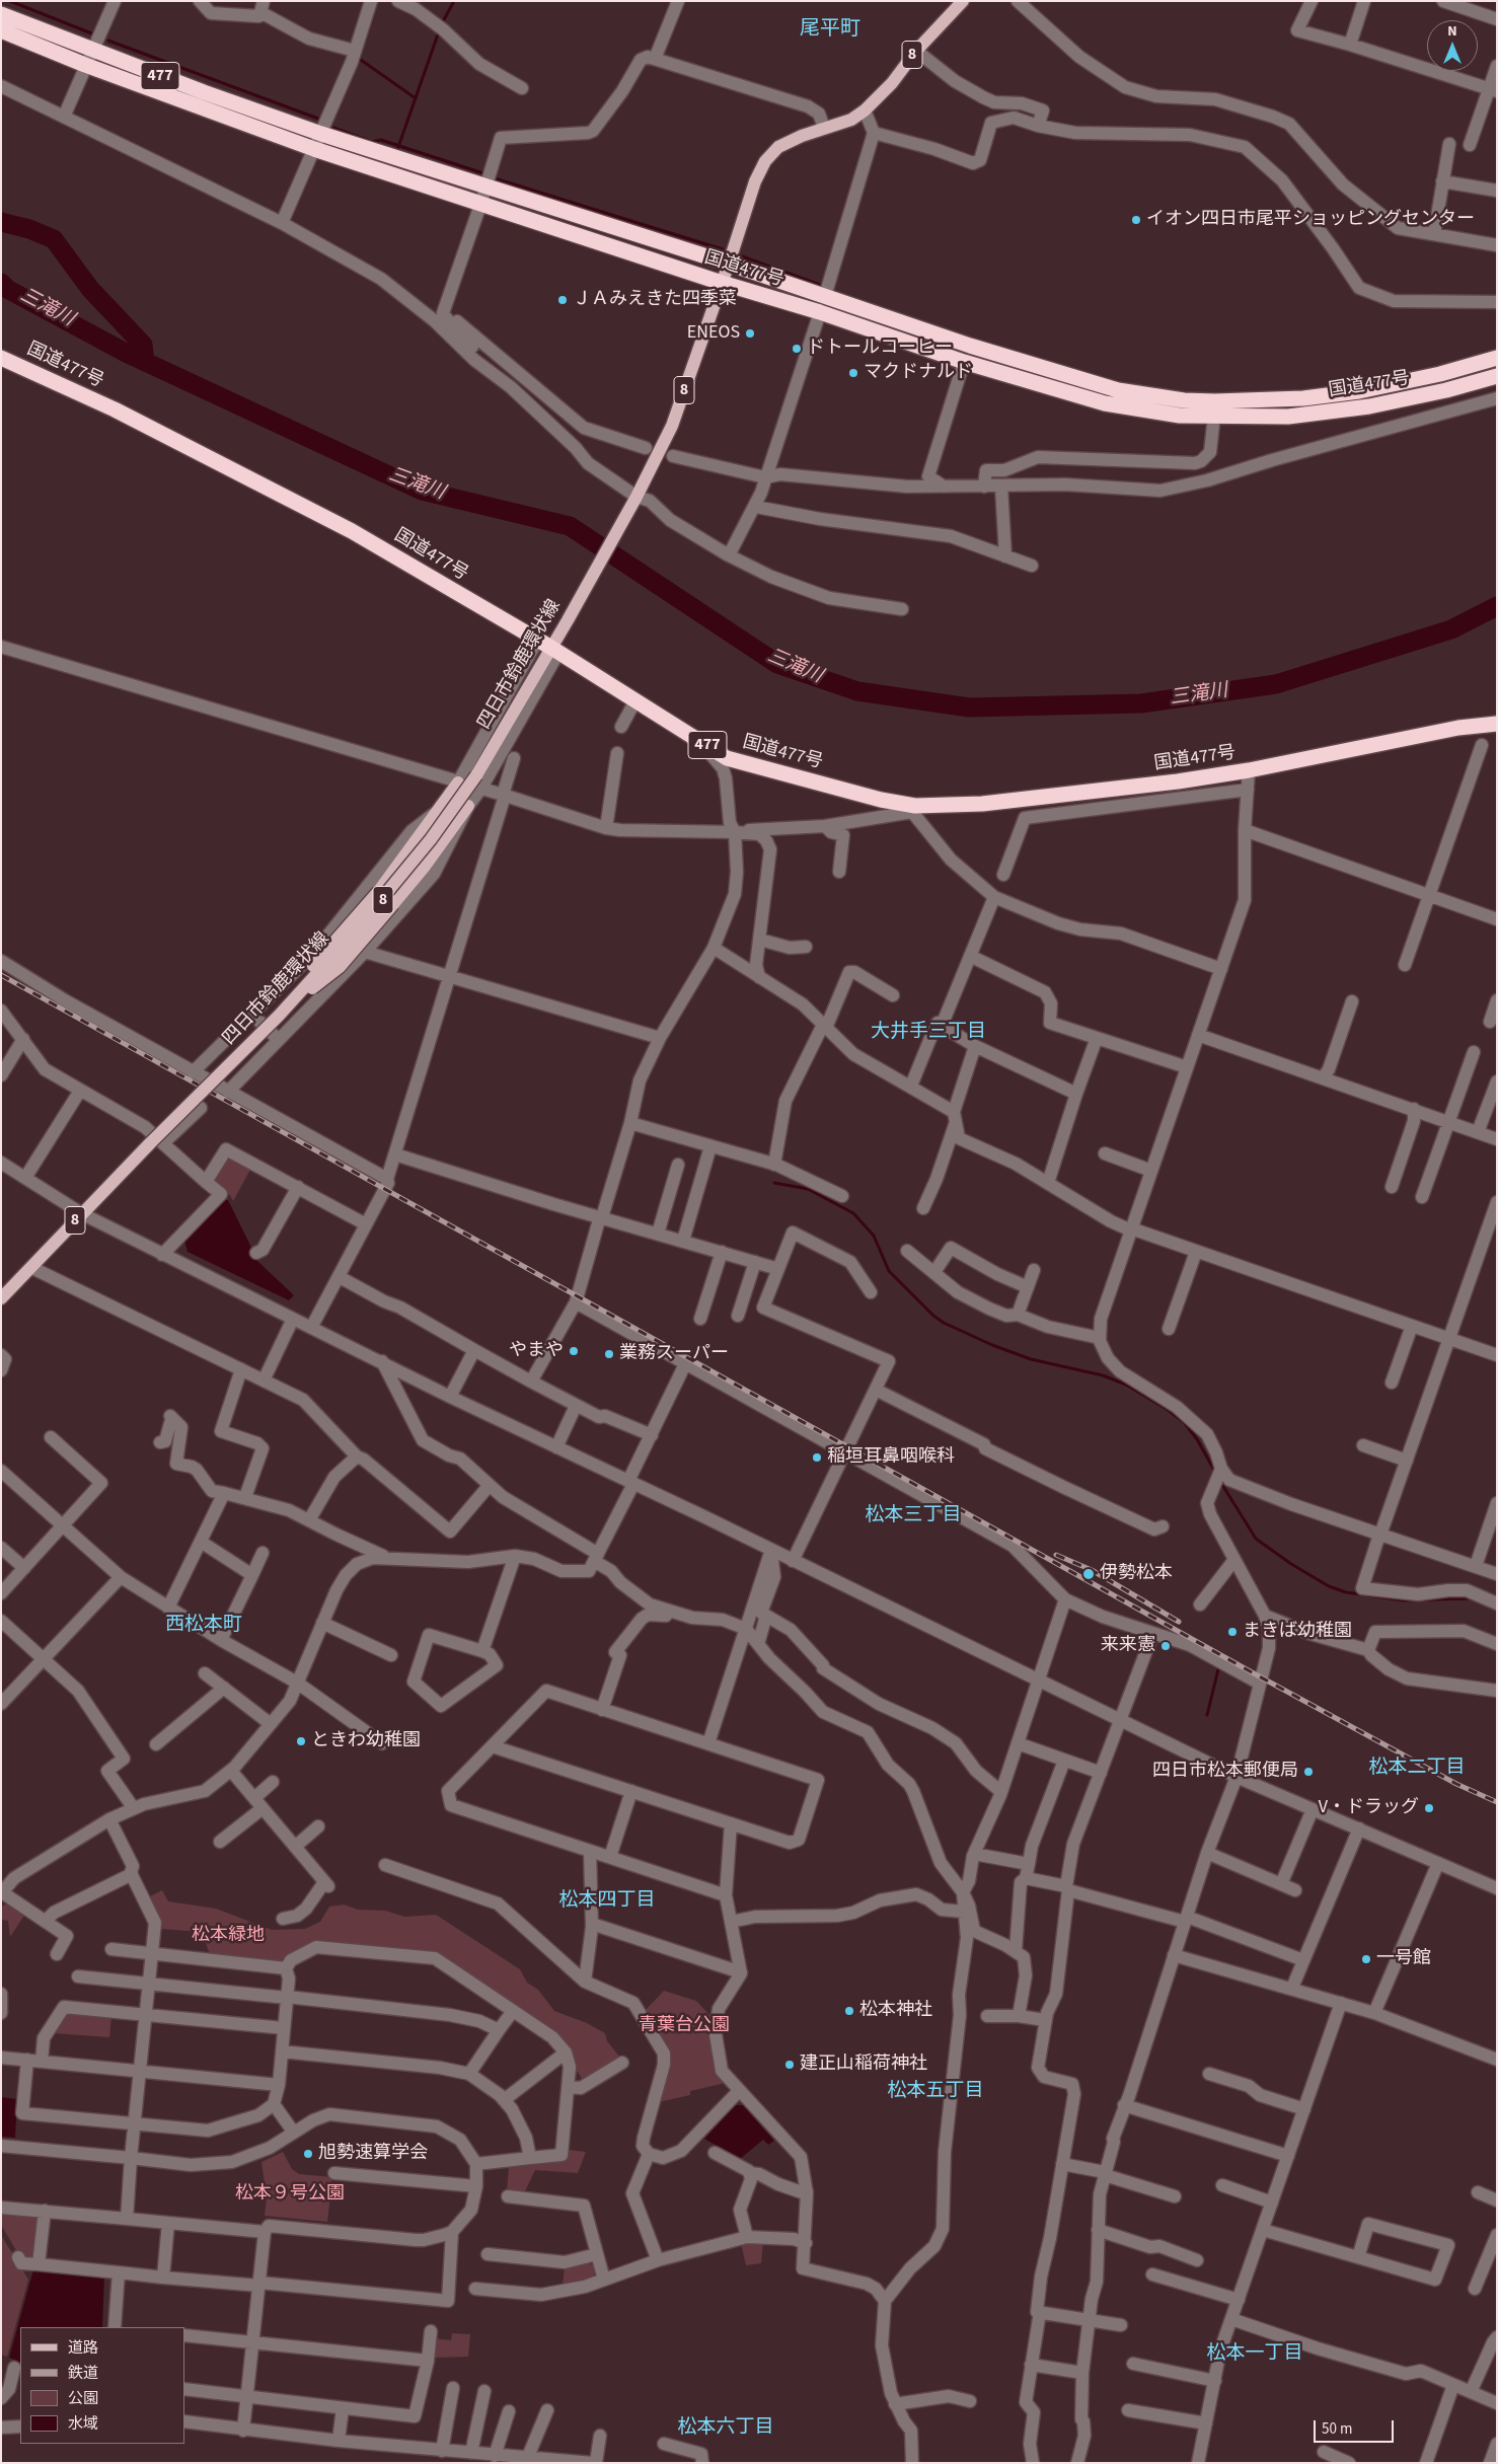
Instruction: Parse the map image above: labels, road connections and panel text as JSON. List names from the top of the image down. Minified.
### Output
{"streets":{"highway":["477","国道477号"],"main road":["8","四日市鈴鹿環状線"]},"crossings":[["8","四日市鈴鹿環状線"],["国道477号","四日市鈴鹿環状線"]],"districts":["尾平町","大井手三丁目","松本三丁目","西松本町","松本二丁目","松本四丁目","松本五丁目","松本一丁目","松本六丁目"],"water":["三滝川"],"parks":["松本緑地","青葉台公園","松本９号公園"],"places":["イオン四日市尾平ショッピングセンター","ＪＡみえきた四季菜","ENEOS","ドトールコーヒー","マクドナルド","やまや","業務スーパー","稲垣耳鼻咽喉科","伊勢松本","まきば幼稚園","来来憲","ときわ幼稚園","四日市松本郵便局","V・ドラッグ","一号館","松本神社","建正山稲荷神社","旭勢速算学会"],"legend":["道路","鉄道","公園","水域"],"scale_bar":"50 m","north":"top"}
